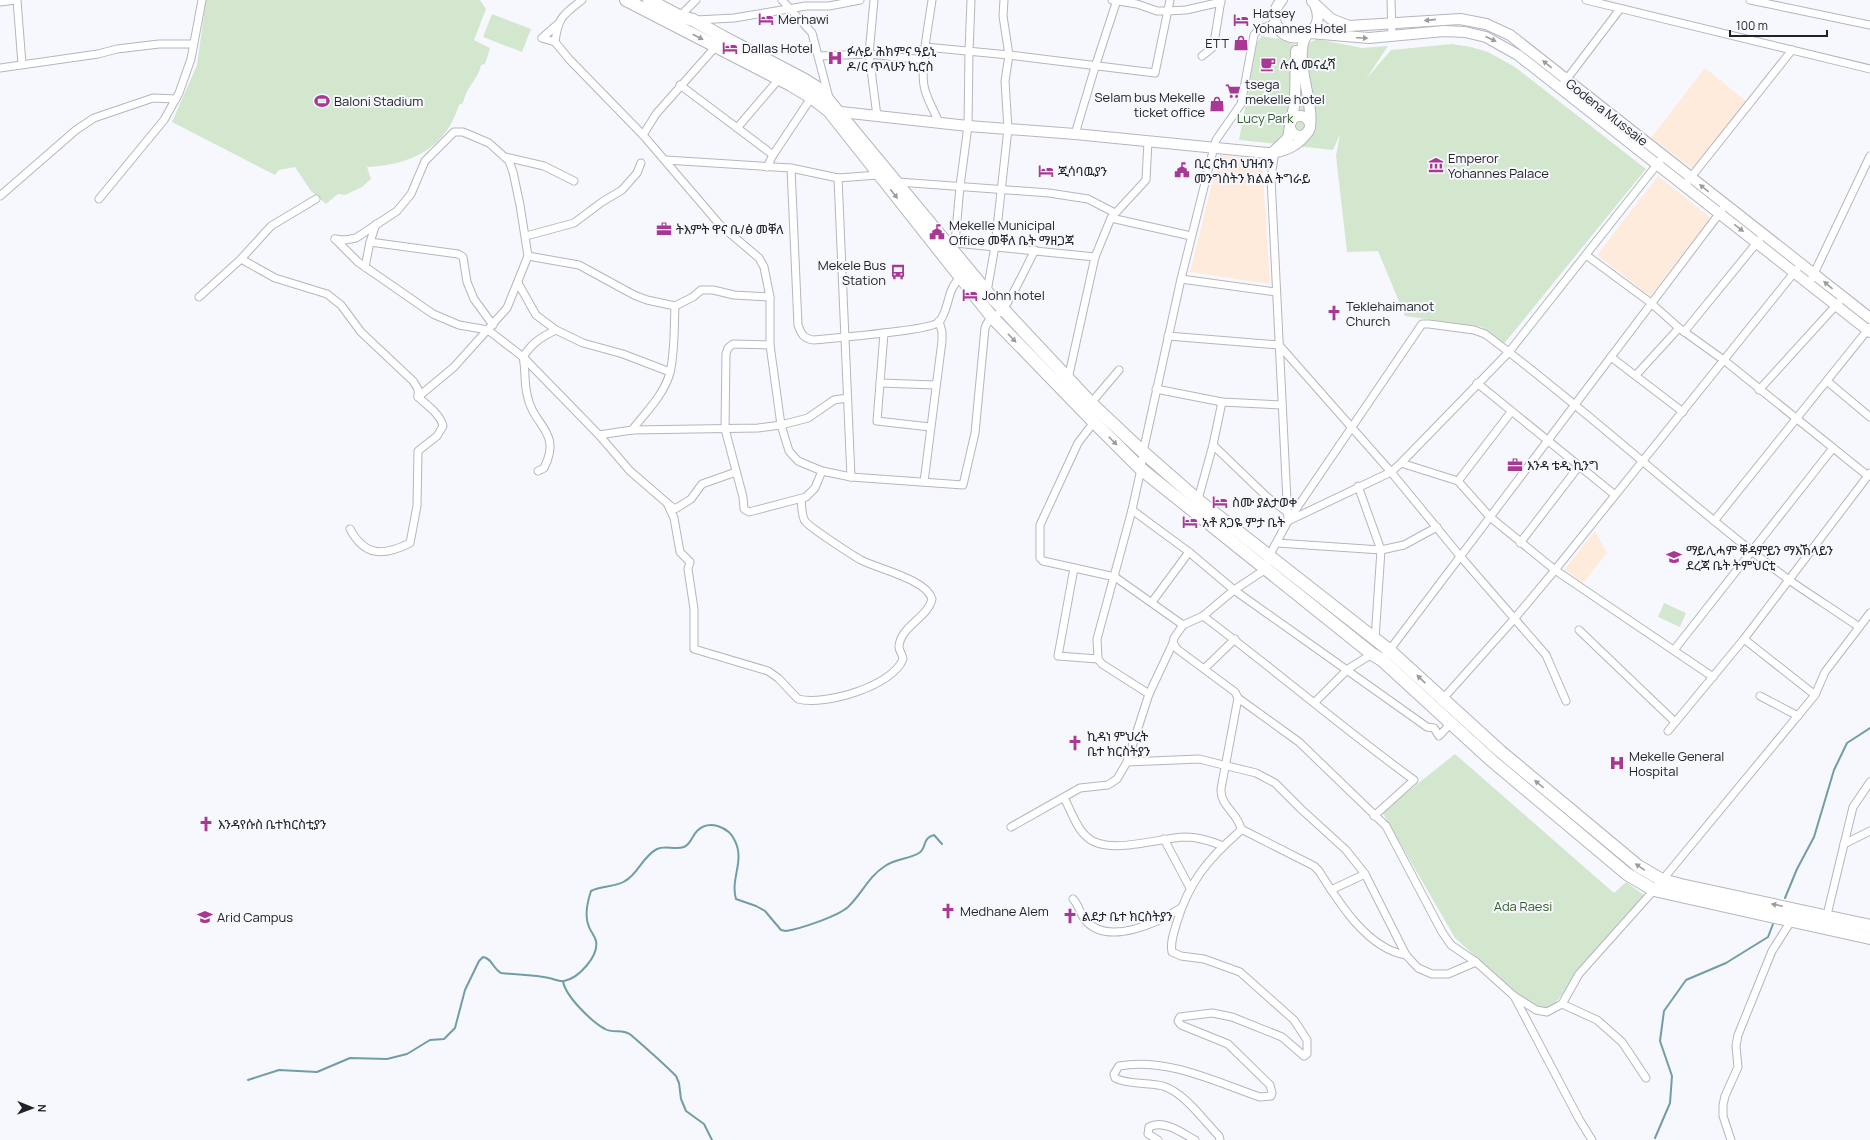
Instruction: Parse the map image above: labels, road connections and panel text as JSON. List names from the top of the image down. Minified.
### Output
{"streets":{"street":["Godena Mussaie"]},"parks":["Lucy Park","Ada Raesi"],"places":{"hotel":["Merhawi","Hatsey Yohannes Hotel","Dallas Hotel","ጂሳባዉያን","John hotel","ስሙ ያልታወቀ","አቶ ጸጋዬ ምታ ቤት"],"shop":["ETT","Selam bus Mekelle ticket office"],"hospital":["ፉሉይ ሕክምና ዓይኒ ዶ/ር ጥላሁን ኪሮስ","Mekelle General Hospital"],"cafe":["ሉሲ መናፈሻ"],"supermarket":["tsega mekelle hotel"],"sports":["Baloni Stadium"],"museum":["Emperor Yohannes Palace"],"public building":["ቢር ርክብ ህዝብን መንግስትን ክልል ትግራይ","Mekelle Municipal Office መቐለ ቤት ማዘጋጃ"],"office":["ትእምት ዋና ቤ/ፅ መቐለ","እንዳ ቴዲ ኪንግ"],"bus stop":["Mekele Bus Station"],"church":["Teklehaimanot Church","ኪዳነ ምህረት ቤተ ክርስትያን","እንዳየሱስ ቤተክርስቲያን","Medhane Alem","ልደታ ቤተ ክርስትያን"],"school or university":["ማይሊሓም ቐዳምይን ማእኸላይን ደረጃ ቤት ትምህርቲ","Arid Campus"]},"scale_bar":"100 m","north":"right"}
